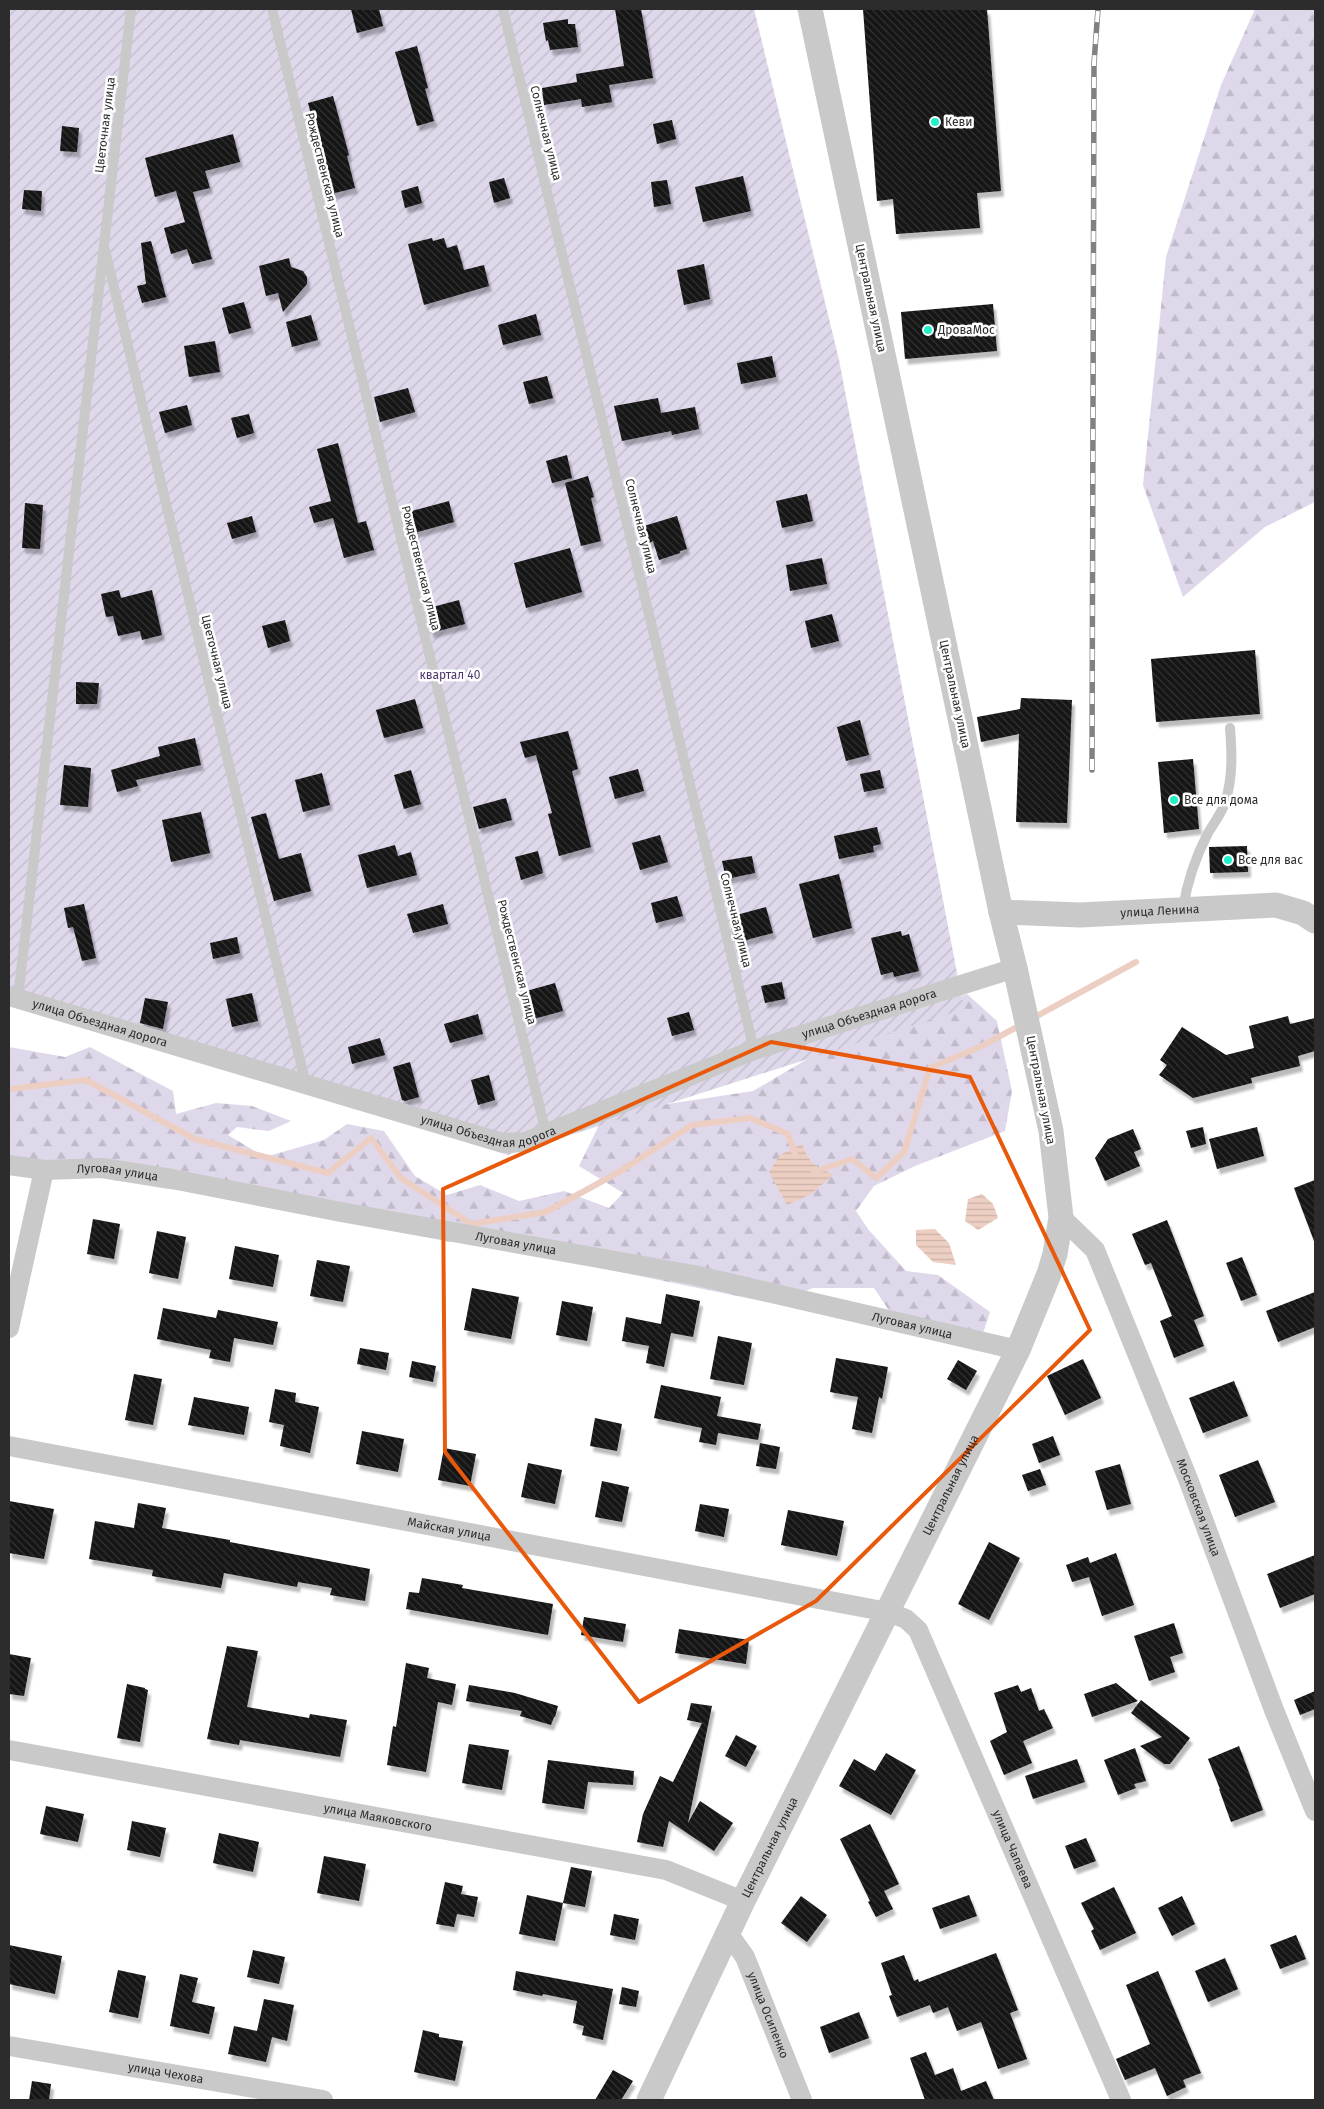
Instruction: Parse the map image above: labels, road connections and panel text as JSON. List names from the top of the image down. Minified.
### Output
{"streets":{"street":["Центральная улица","улица Ленина","улица Объездная дорога","Луговая улица","Московская улица","Майская улица","улица Маяковского","улица Чапаева","улица Осипенко","улица Чехова"],"lane":["Цветочная улица","Солнечная улица","Рождественская улица"]},"crossings":[["Цветочная улица","улица Объездная дорога"],["Солнечная улица","улица Объездная дорога"],["Рождественская улица","улица Объездная дорога"],["Центральная улица","улица Ленина"],["Центральная улица","улица Объездная дорога"],["Центральная улица","Луговая улица"],["Центральная улица","Московская улица"],["Центральная улица","Майская улица"],["Центральная улица","улица Маяковского"],["Центральная улица","улица Чапаева"],["Центральная улица","улица Осипенко"],["Майская улица","улица Чапаева"]],"parks":["квартал 40"],"places":["Кеви","ДроваМос","Все для дома","Все для вас"]}
